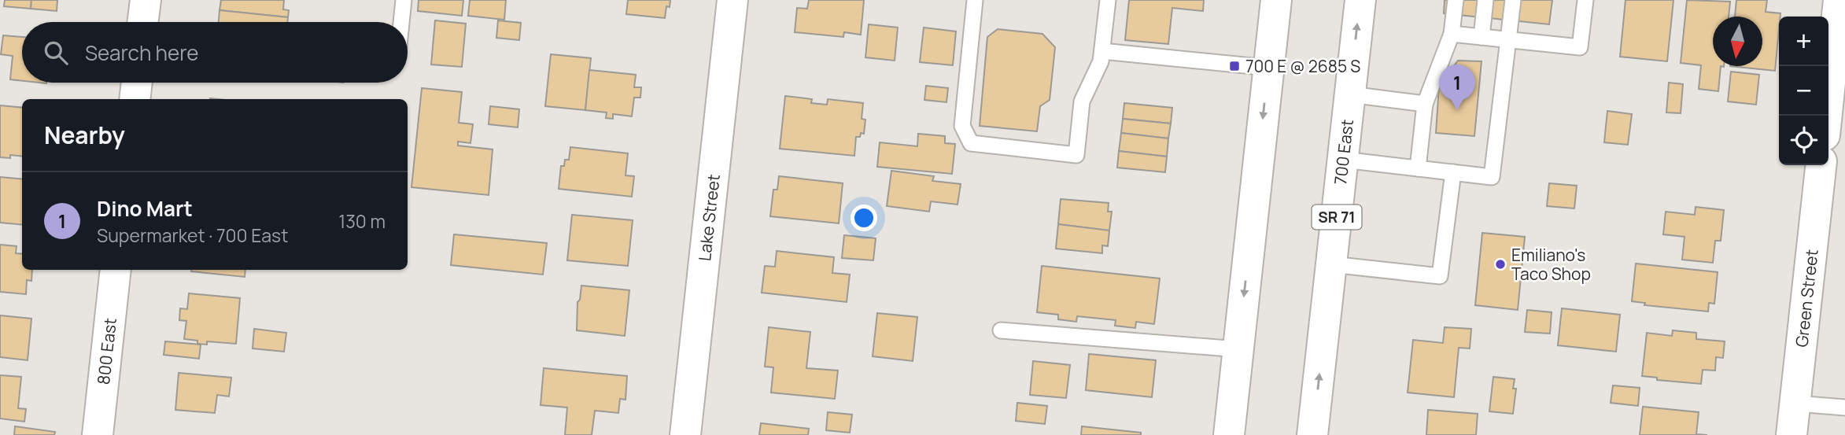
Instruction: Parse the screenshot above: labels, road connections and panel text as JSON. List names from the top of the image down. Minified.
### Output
{"streets":{"street":["700 East","Lake Street","SR 71","Green Street","800 East"]},"places":{"transit":["700 E @ 2685 S"],"other":["Emiliano's Taco Shop"]},"north":"bottom","page":{"map_buttons":["+","−"],"search":"Search here","pins":"1","heading":"Nearby","list":[{"mark":"1","name":"Dino Mart","note":"Supermarket · 700 East","value":"130 m"}]}}
